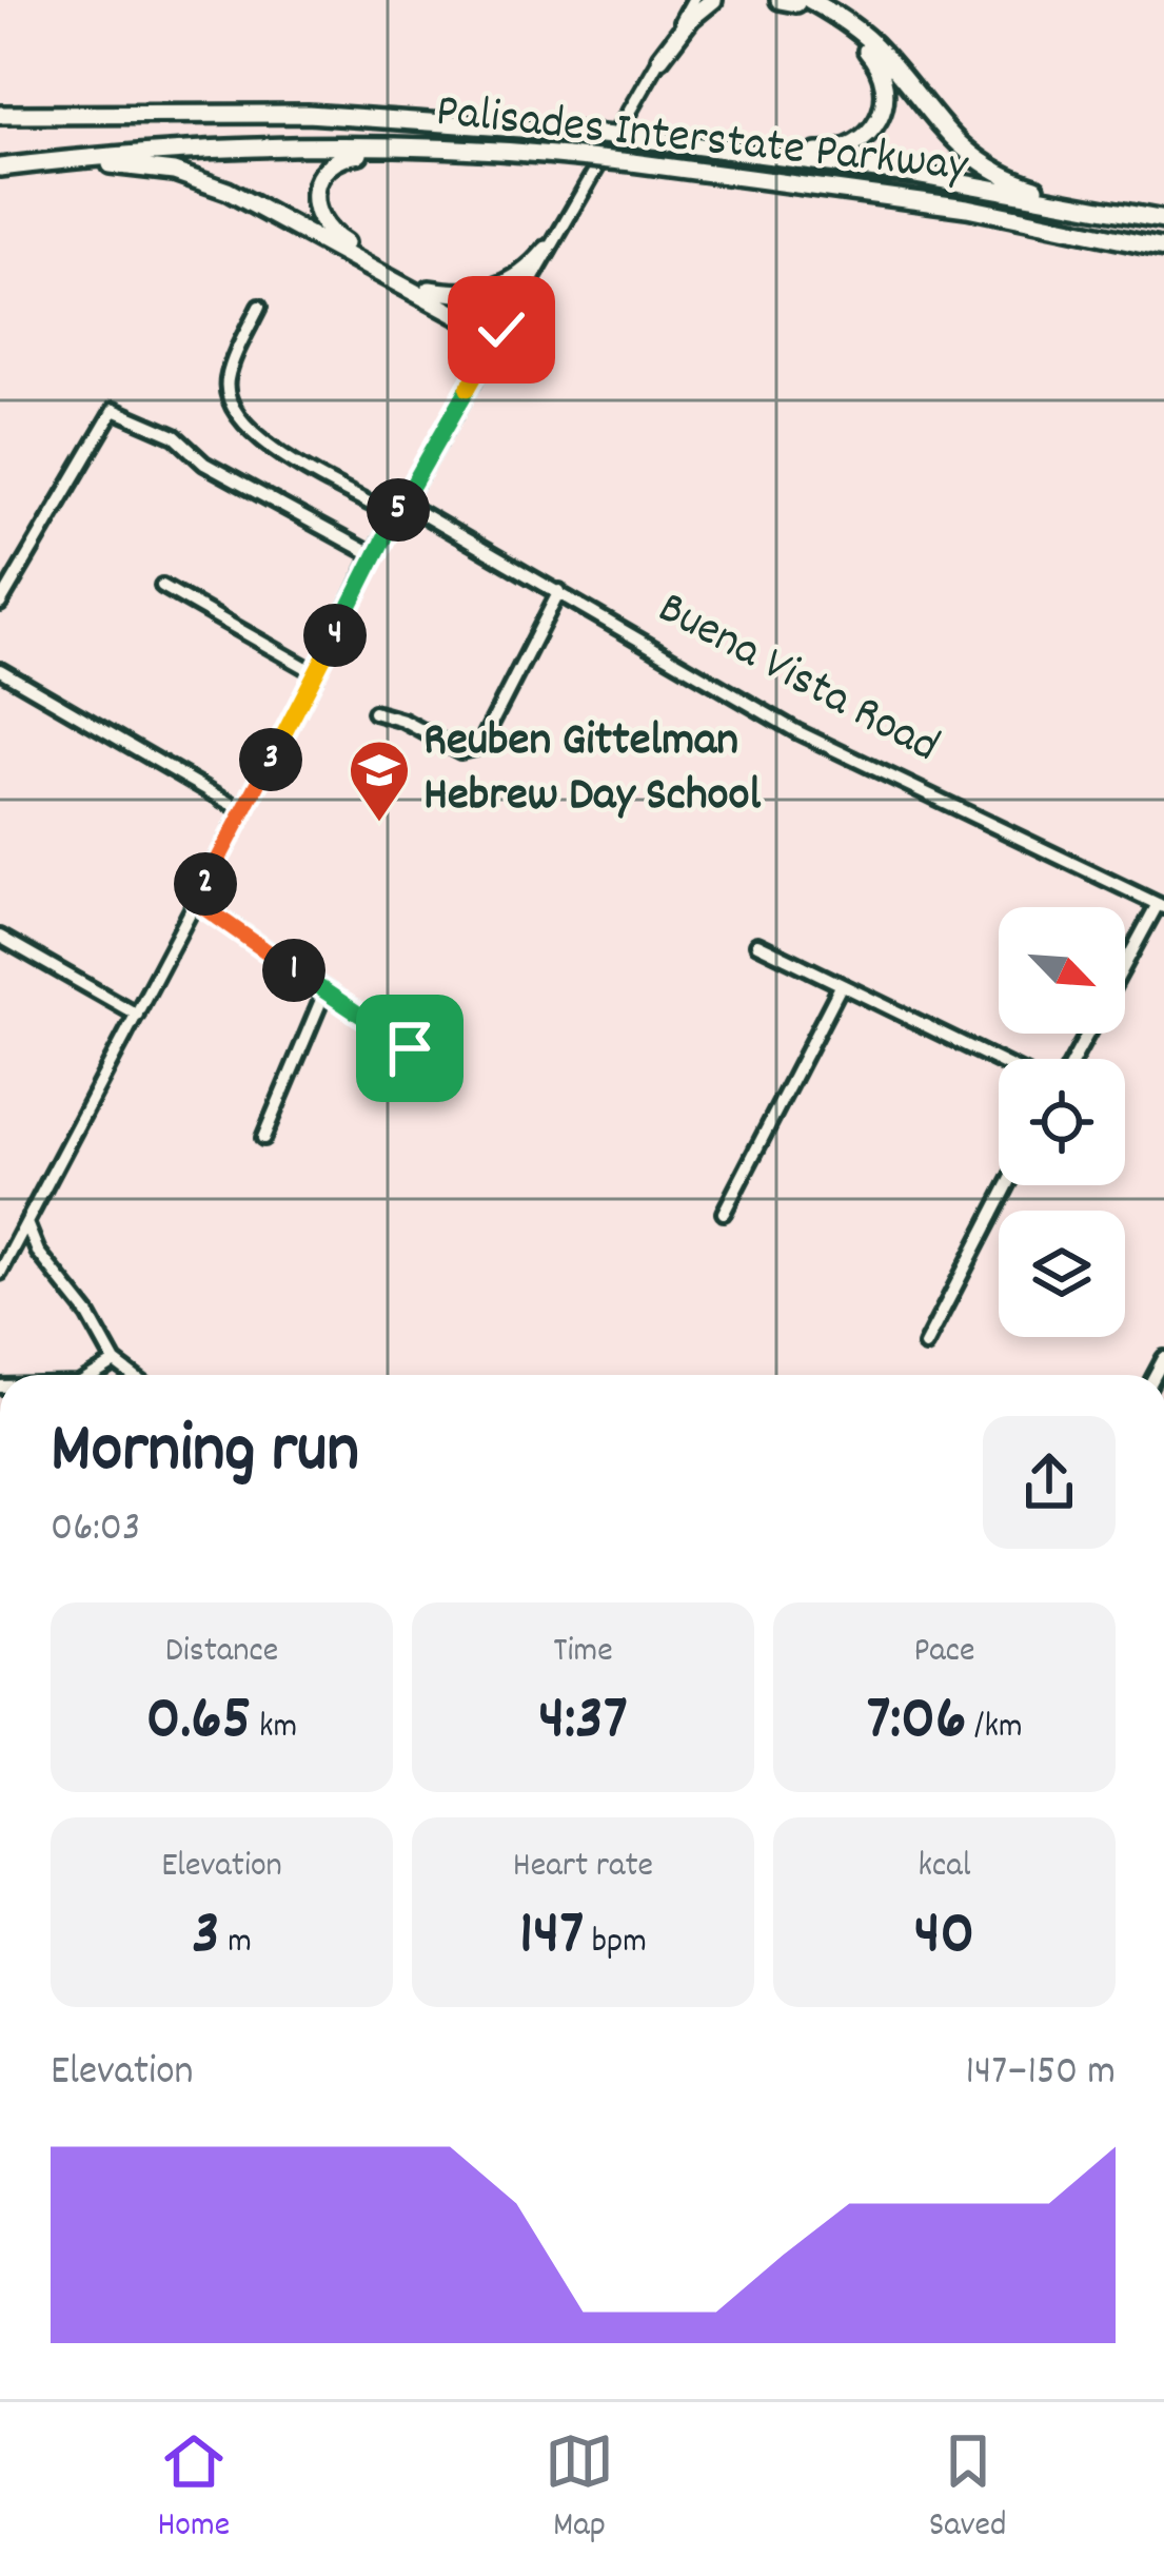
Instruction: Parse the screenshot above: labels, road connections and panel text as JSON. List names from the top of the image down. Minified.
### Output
{"streets":{"highway":["Palisades Interstate Parkway"],"street":["Buena Vista Road"]},"places":{"school or university":["Reuben Gittelman Hebrew Day School"]},"north":"bottom right","page":{"pins":["5","4","3","2","1"],"heading":["Morning run","06:03"],"stats":[["Distance","0.65 km"],["Time","4:37"],["Pace","7:06 /km"],["Elevation","3 m"],["Heart rate","147 bpm"],["kcal","40"]],"chart":["Elevation","147–150 m"],"tabs":["Home","Map","Saved"]}}
